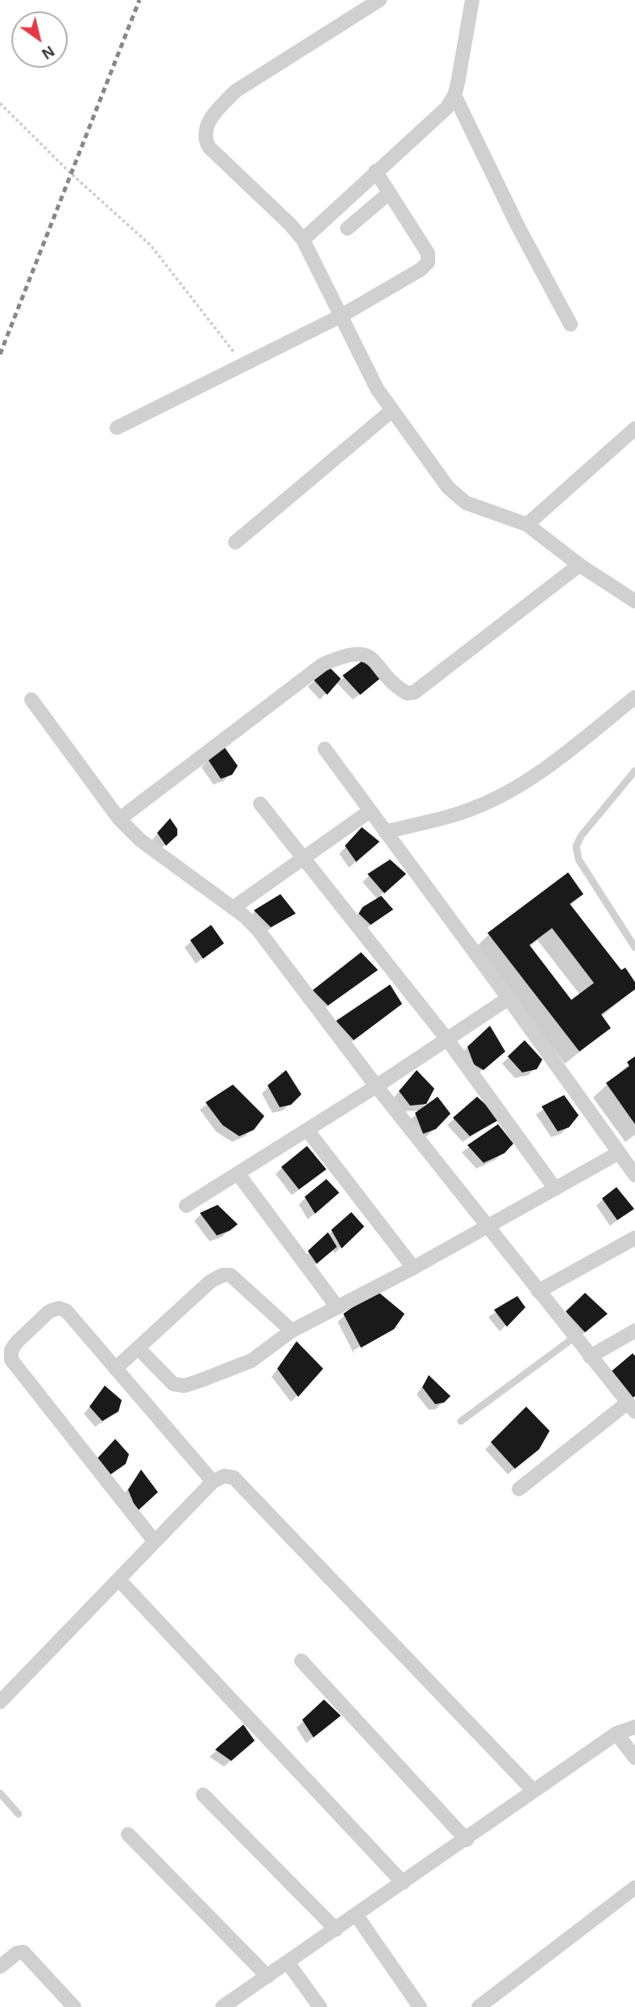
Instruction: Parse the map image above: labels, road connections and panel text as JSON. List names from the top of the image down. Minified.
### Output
{"north":"bottom right"}
